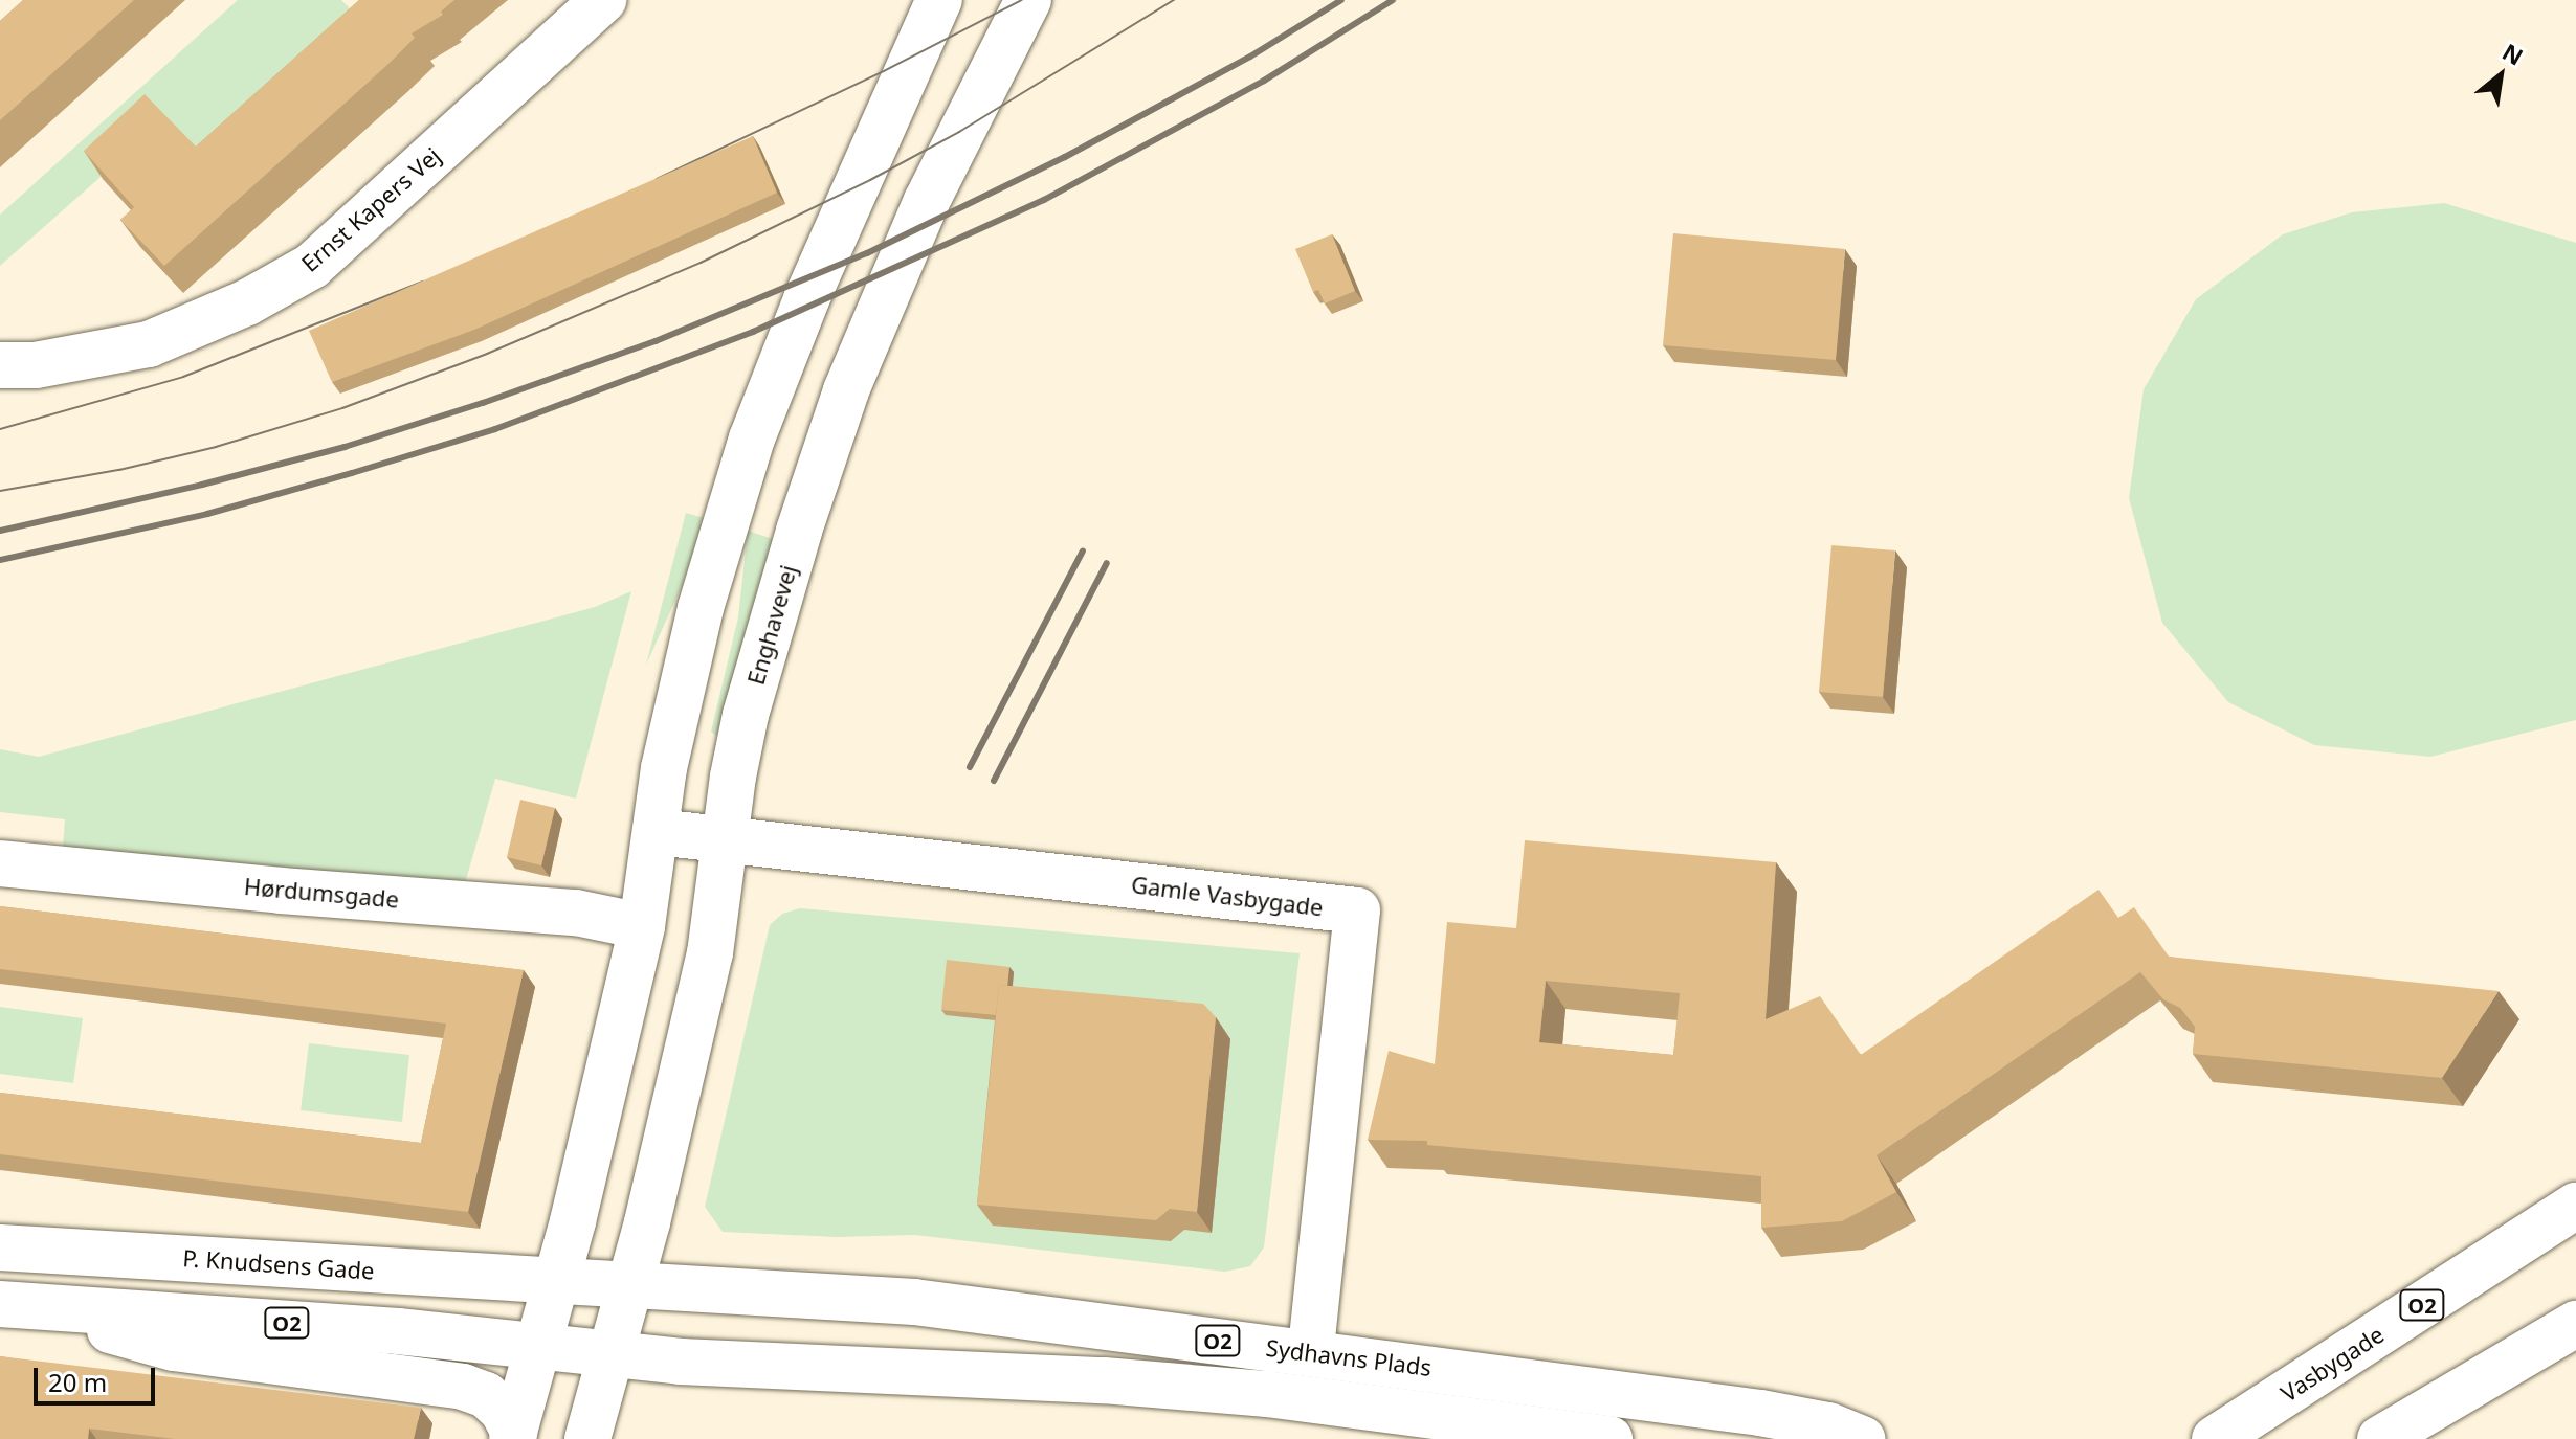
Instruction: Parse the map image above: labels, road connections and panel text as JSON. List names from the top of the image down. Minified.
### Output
{"streets":{"street":["Ernst Kapers Vej","Enghavevej","Hørdumsgade","Gamle Vasbygade","P. Knudsens Gade","O2","Sydhavns Plads","Vasbygade"]},"crossings":[["Enghavevej","Gamle Vasbygade"],["Enghavevej","O2"],["Enghavevej","Sydhavns Plads"],["Gamle Vasbygade","Sydhavns Plads"],["P. Knudsens Gade","O2"],["O2","Sydhavns Plads"]],"scale_bar":"20 m","north":"top right"}
